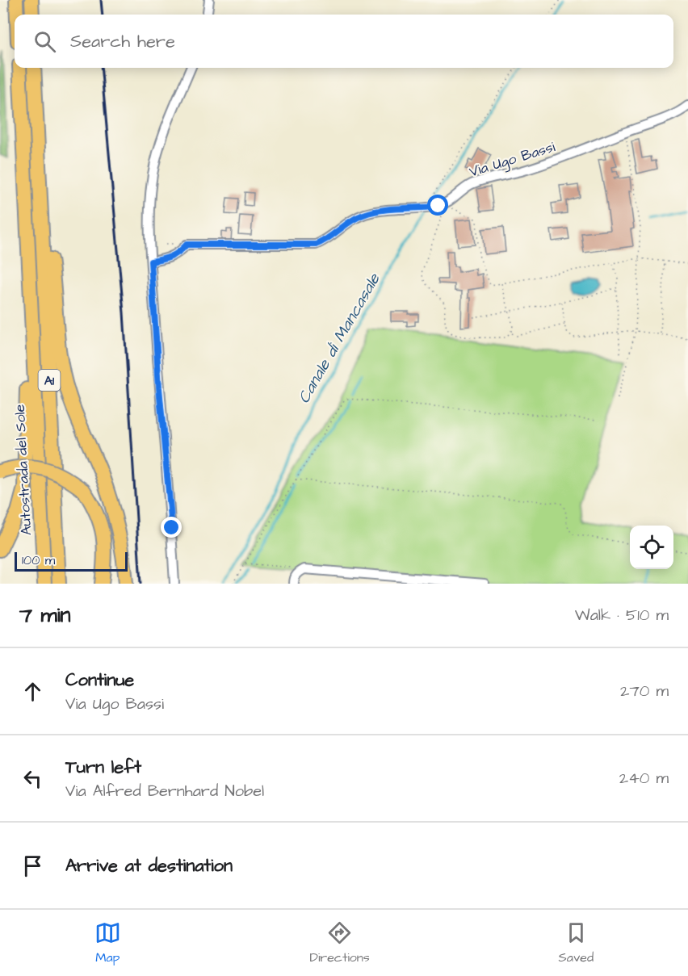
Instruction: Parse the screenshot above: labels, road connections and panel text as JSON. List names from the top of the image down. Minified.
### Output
{"streets":{"highway":["A1","Autostrada del Sole"],"street":["Via Ugo Bassi"]},"water":["Canale di Mancasale"],"scale_bar":"100 m","page":{"search":"Search here","scale":"100 m","heading":["7 min","Walk · 510 m"],"list":[["Continue","Via Ugo Bassi","270 m"],["Turn left","Via Alfred Bernhard Nobel","240 m"],"Arrive at destination"],"nav":["Map","Directions","Saved"]}}
